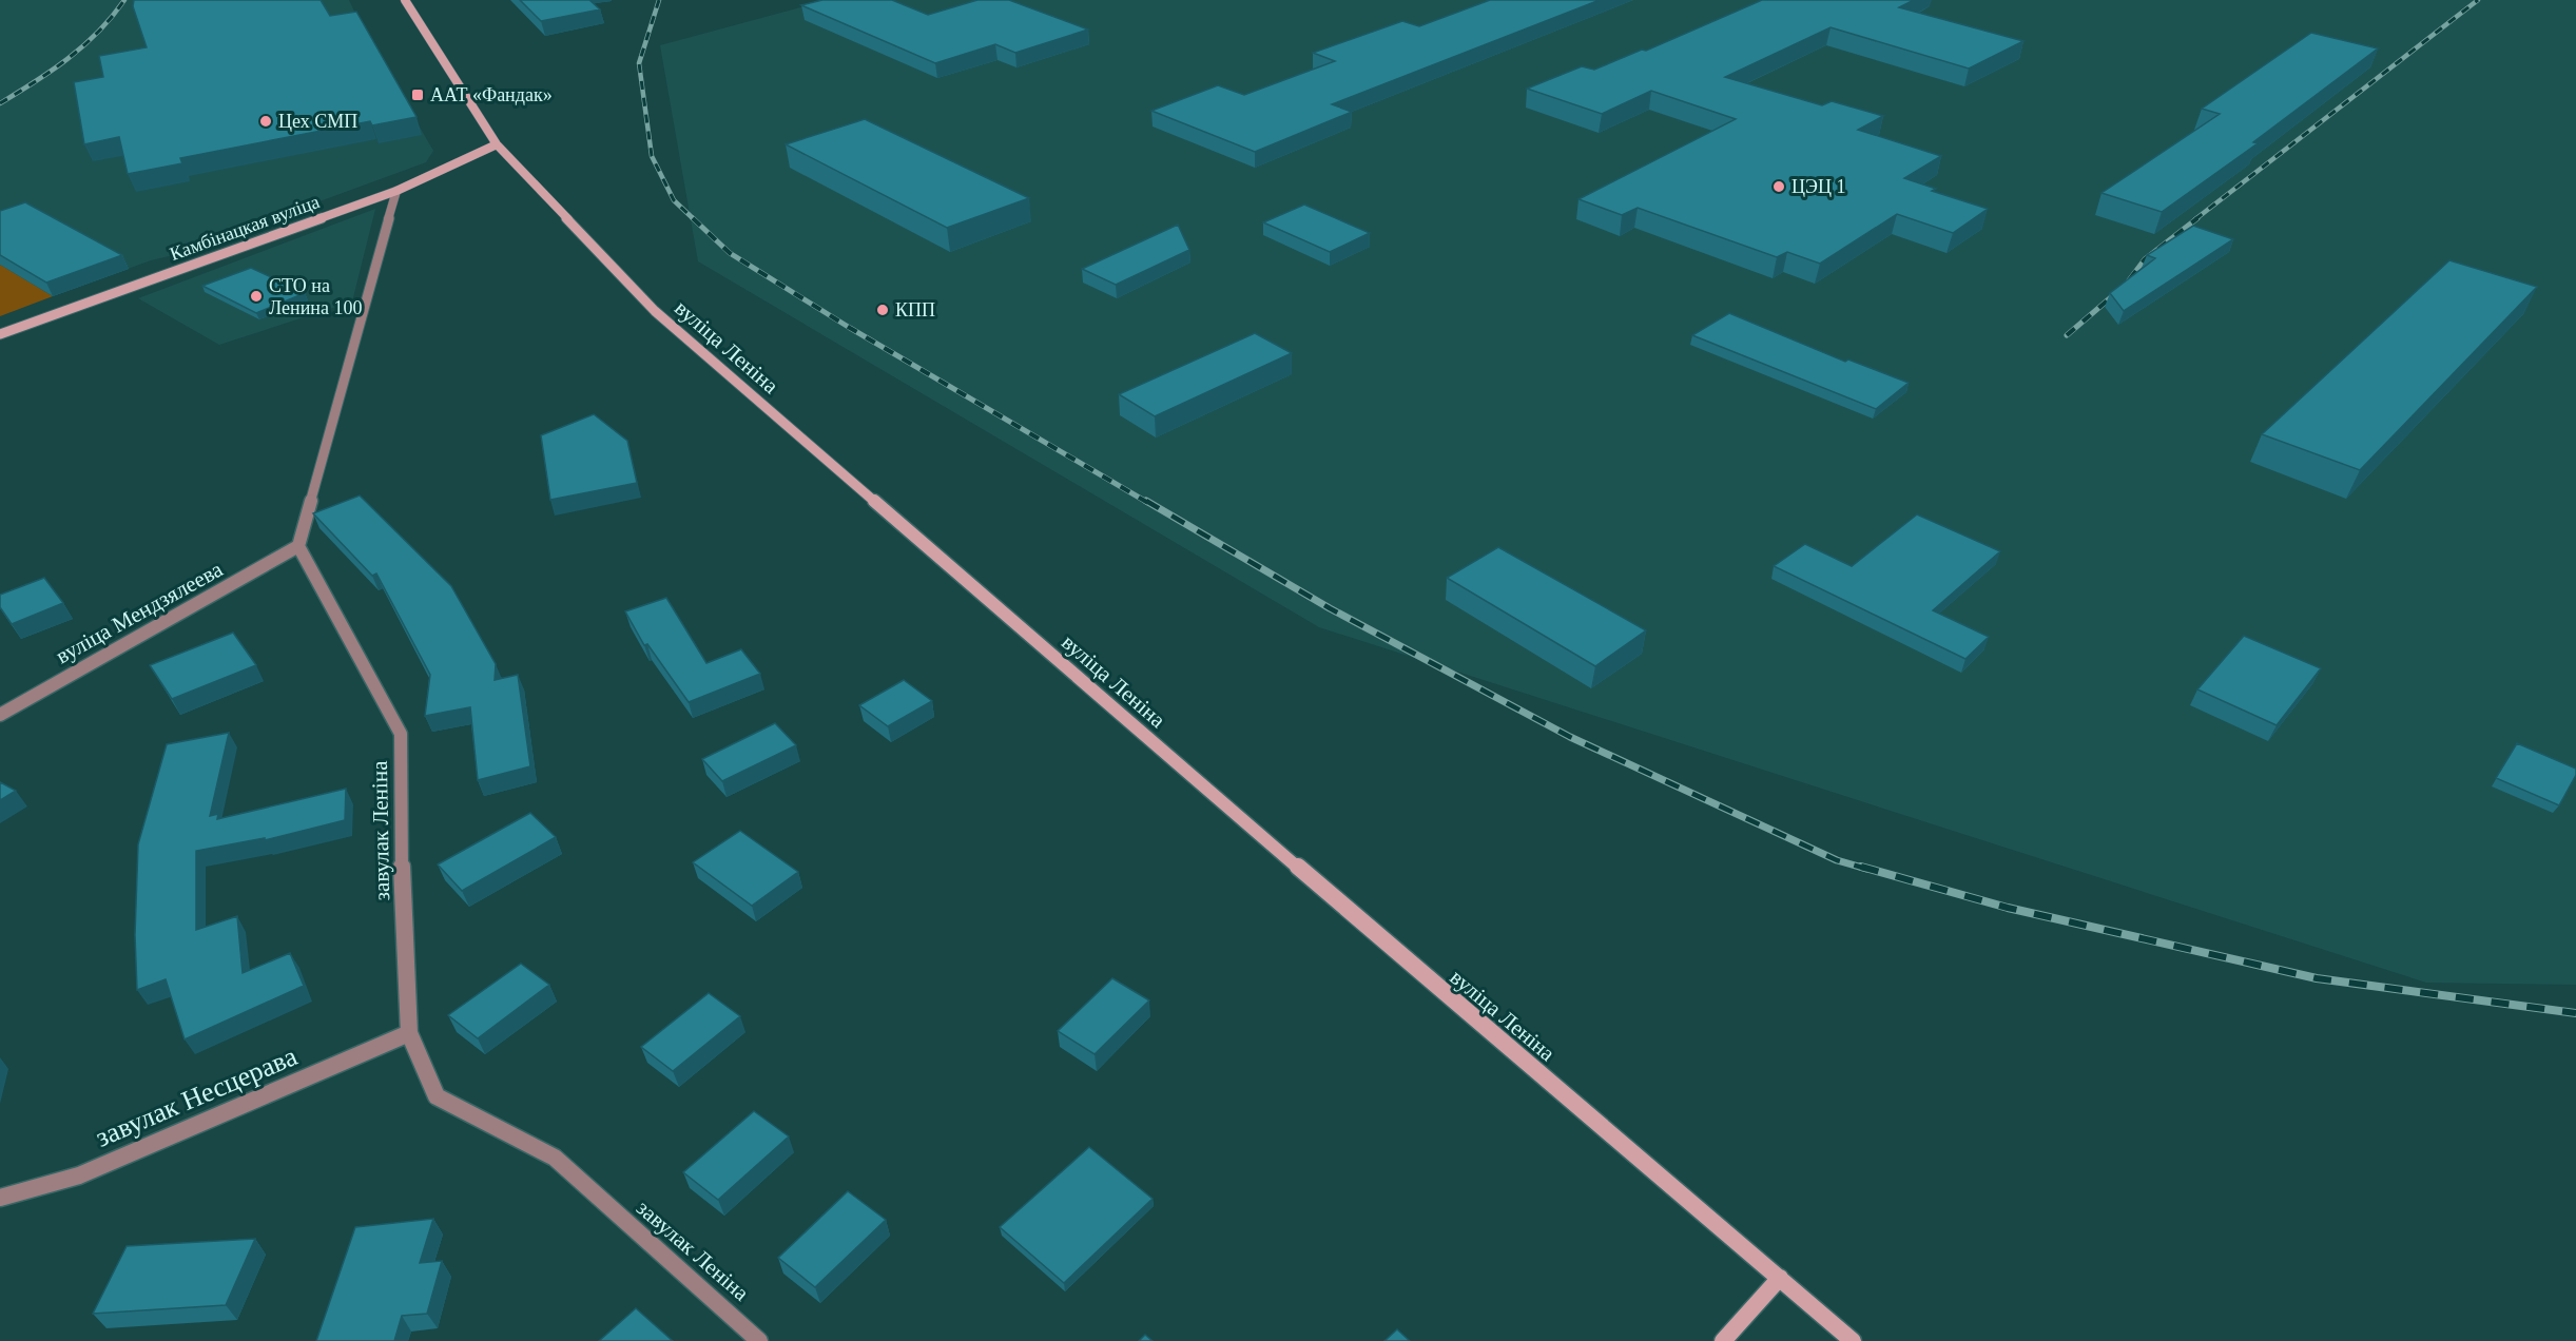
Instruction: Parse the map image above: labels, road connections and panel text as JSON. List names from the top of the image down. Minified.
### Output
{"streets":{"main road":["Камбінацкая вуліца","вуліца Леніна"],"street":["вуліца Мендзялеева","завулак Леніна","завулак Несцерава"]},"crossings":[["Камбінацкая вуліца","вуліца Леніна"],["вуліца Мендзялеева","завулак Леніна"],["завулак Леніна","завулак Несцерава"]],"places":{"transit":["ААТ «Фандак»"],"other":["Цех СМП","ЦЭЦ 1","СТО на Ленина 100","КПП"]}}
